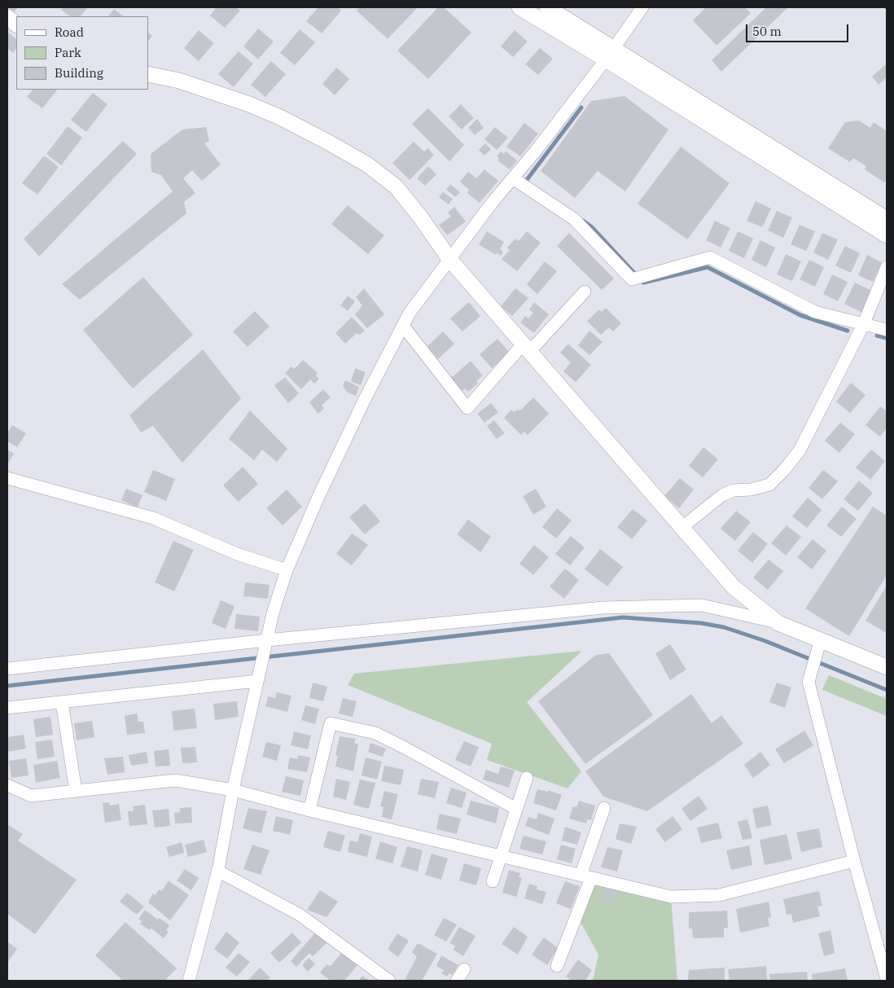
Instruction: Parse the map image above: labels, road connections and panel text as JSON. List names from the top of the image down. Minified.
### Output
{"legend":["Road","Park","Building"],"scale_bar":"50 m"}
